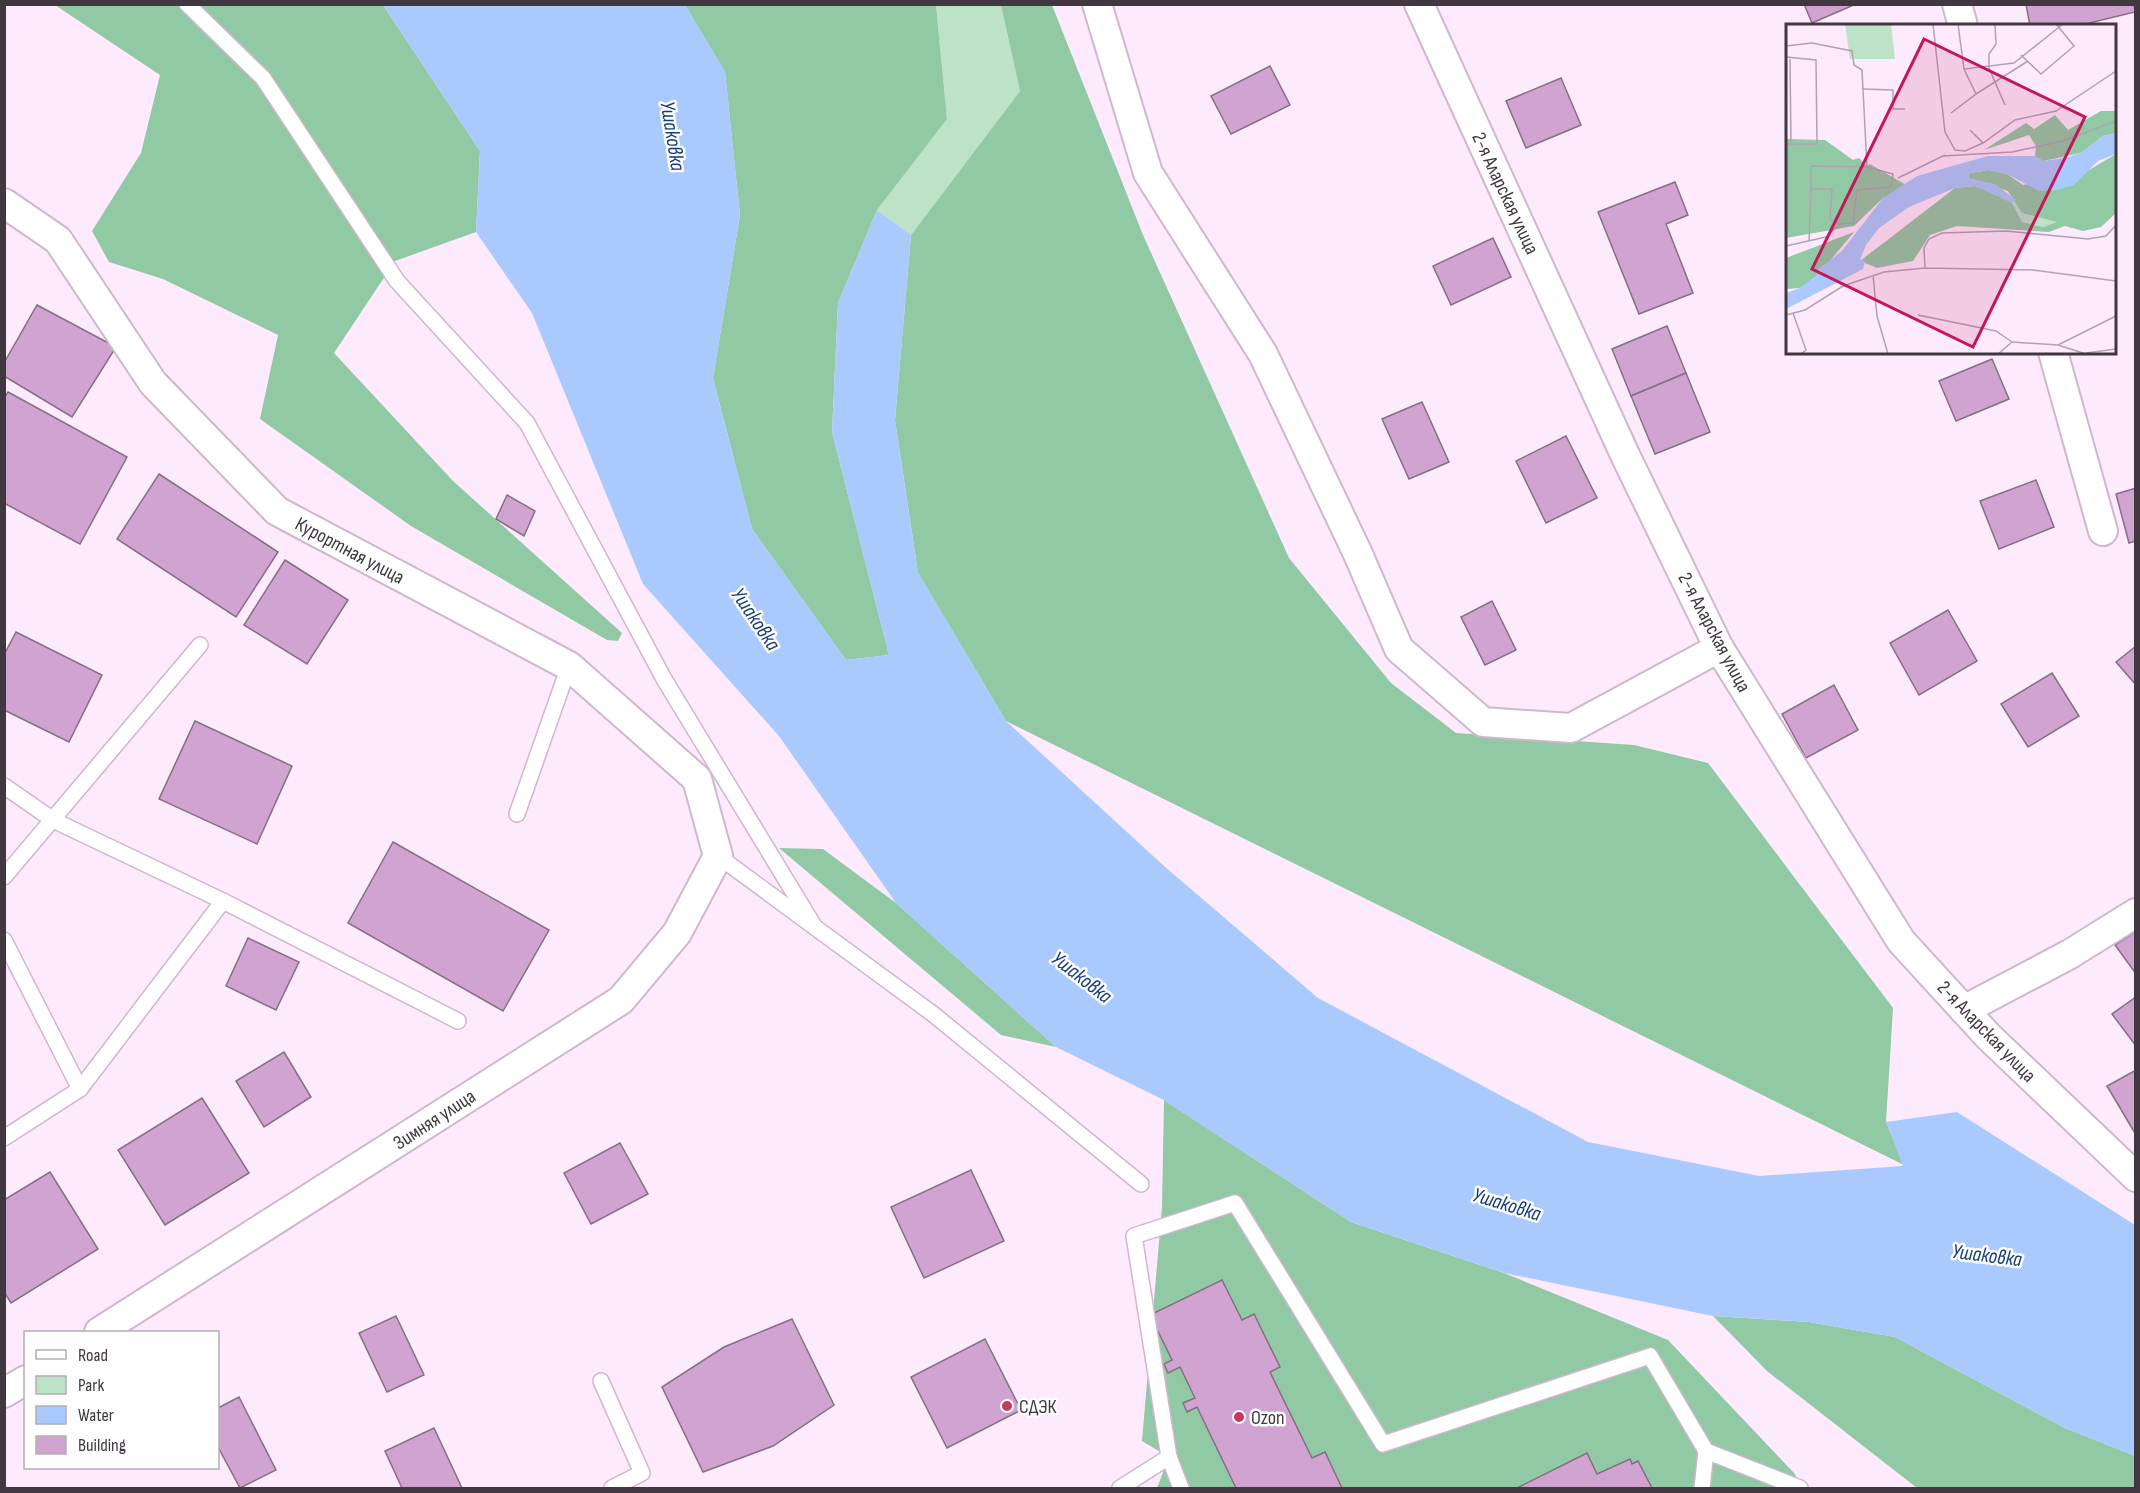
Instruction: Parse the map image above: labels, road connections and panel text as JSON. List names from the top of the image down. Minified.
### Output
{"streets":{"street":["2-я Аларская улица","Курортная улица","Зимняя улица"]},"crossings":[["Курортная улица","Зимняя улица"]],"water":["Ушаковка"],"places":["СДЭК","Ozon"],"legend":["Road","Park","Water","Building"]}
